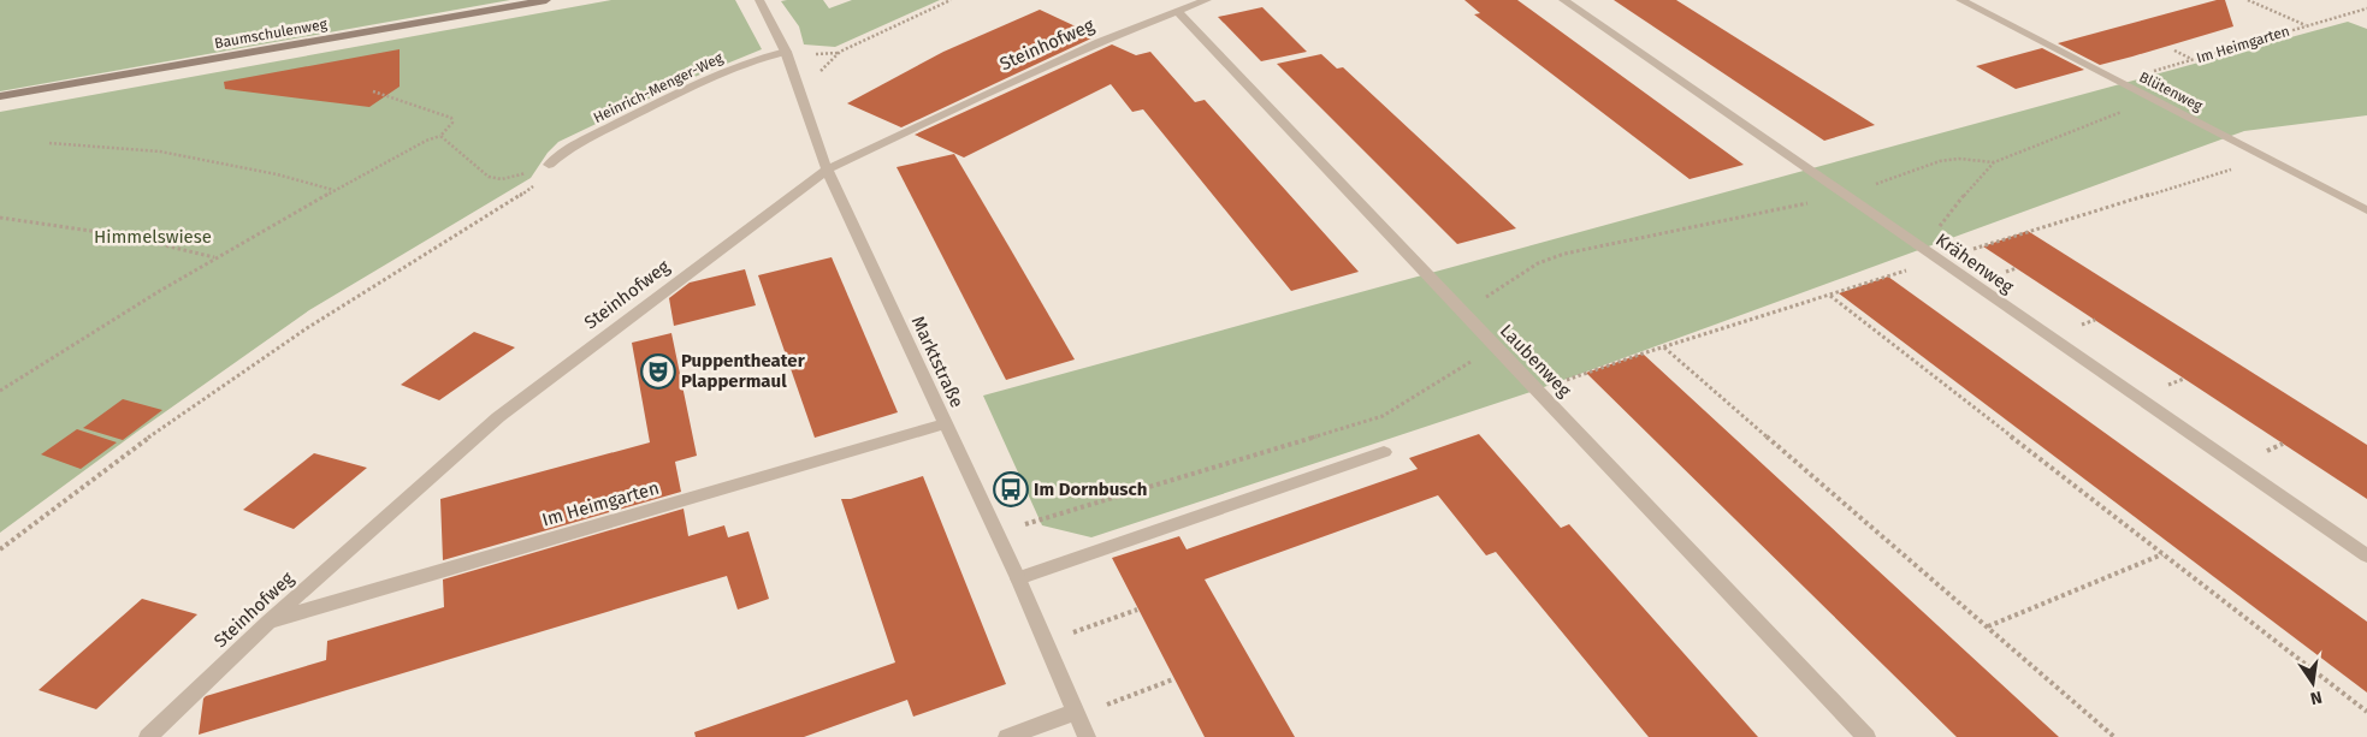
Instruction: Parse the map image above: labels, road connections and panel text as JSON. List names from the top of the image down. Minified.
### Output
{"streets":{"street":["Baumschulenweg","Steinhofweg","Im Heimgarten","Heinrich-Menger-Weg","Blütenweg","Krähenweg","Laubenweg","Marktstraße"]},"crossings":[["Steinhofweg","Im Heimgarten"],["Steinhofweg","Laubenweg"],["Steinhofweg","Marktstraße"],["Im Heimgarten","Blütenweg"],["Im Heimgarten","Marktstraße"],["Heinrich-Menger-Weg","Marktstraße"]],"parks":["Himmelswiese"],"places":{"theatre":["Puppentheater Plappermaul"],"bus stop":["Im Dornbusch"]},"north":"bottom"}
